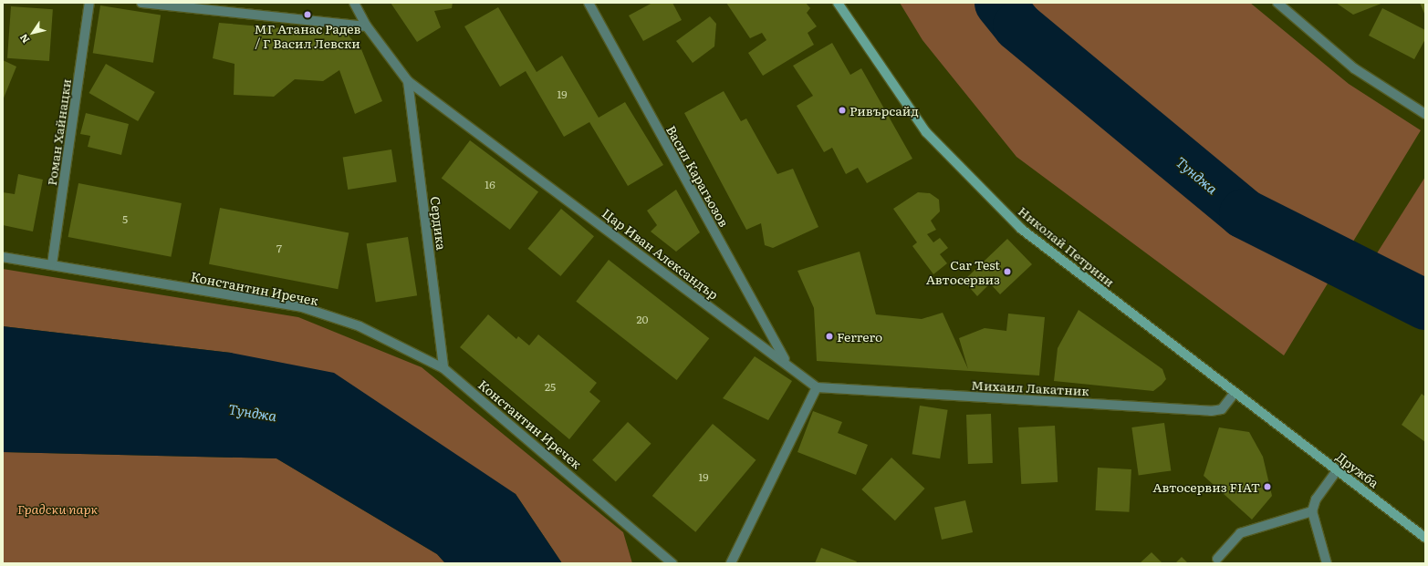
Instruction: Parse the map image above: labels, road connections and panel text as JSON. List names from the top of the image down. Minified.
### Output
{"streets":{"street":["Роман Хайнацки","Васил Карагьозов","Сердика","Николай Петрини","Цар Иван Александър","Константин Иречек","Михаил Лакатник","Дружба"]},"crossings":[["Роман Хайнацки","Константин Иречек"],["Васил Карагьозов","Цар Иван Александър"],["Сердика","Цар Иван Александър"],["Сердика","Константин Иречек"],["Николай Петрини","Михаил Лакатник"],["Николай Петрини","Дружба"],["Цар Иван Александър","Михаил Лакатник"]],"water":["Тунджа"],"parks":["Градски парк"],"places":["МГ Атанас Радев / Г Васил Левски","Ривърсайд","Car Test Автосервиз","Ferrero","Автосервиз FIAT"],"house_numbers":["19","16","5","7","20","25","19"],"north":"bottom left"}
